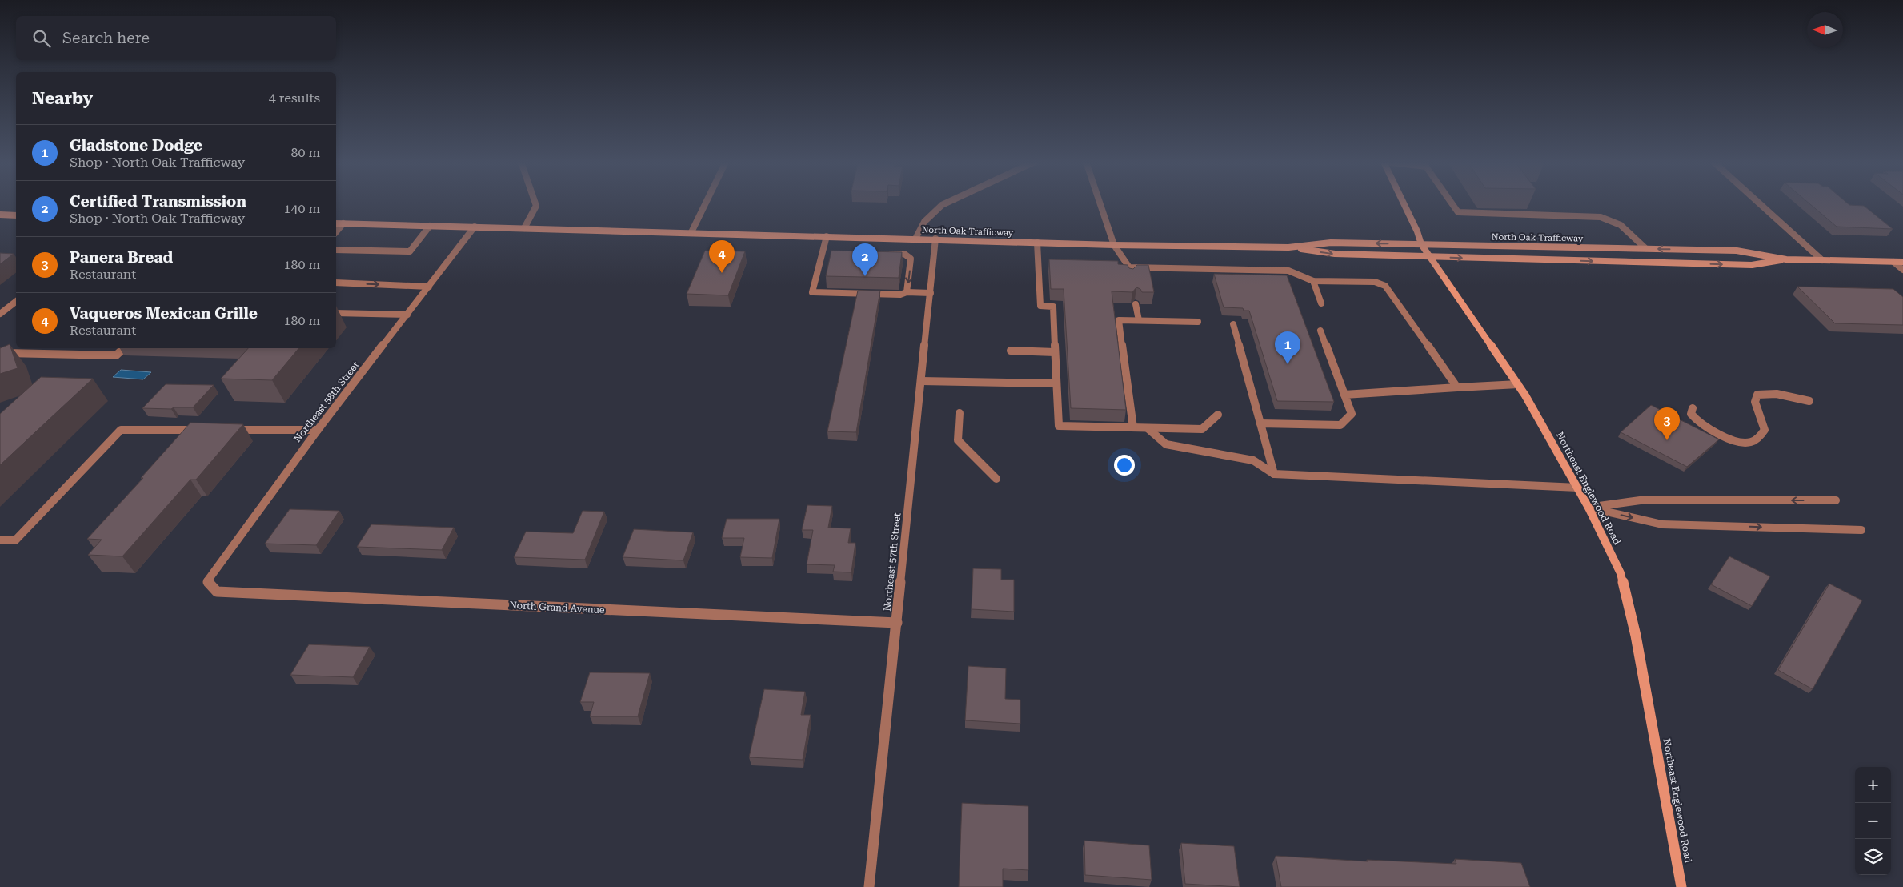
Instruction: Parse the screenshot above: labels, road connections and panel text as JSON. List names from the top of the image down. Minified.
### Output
{"streets":{"main road":["North Oak Trafficway","Northeast Englewood Road"],"street":["Northeast 58th Street","Northeast 57th Street","North Grand Avenue"]},"crossings":[["North Oak Trafficway","Northeast 58th Street"],["North Oak Trafficway","Northeast Englewood Road"],["North Oak Trafficway","Northeast 57th Street"],["Northeast 58th Street","North Grand Avenue"],["Northeast 57th Street","North Grand Avenue"]],"north":"left","page":{"search":"Search here","heading":["Nearby","4 results"],"list":[{"mark":"1","name":"Gladstone Dodge","note":"Shop · North Oak Trafficway","value":"80 m"},{"mark":"2","name":"Certified Transmission","note":"Shop · North Oak Trafficway","value":"140 m"},{"mark":"3","name":"Panera Bread","note":"Restaurant","value":"180 m"},{"mark":"4","name":"Vaqueros Mexican Grille","note":"Restaurant","value":"180 m"}],"pins":["4","2","1","3"],"map_buttons":["+","−"]}}
